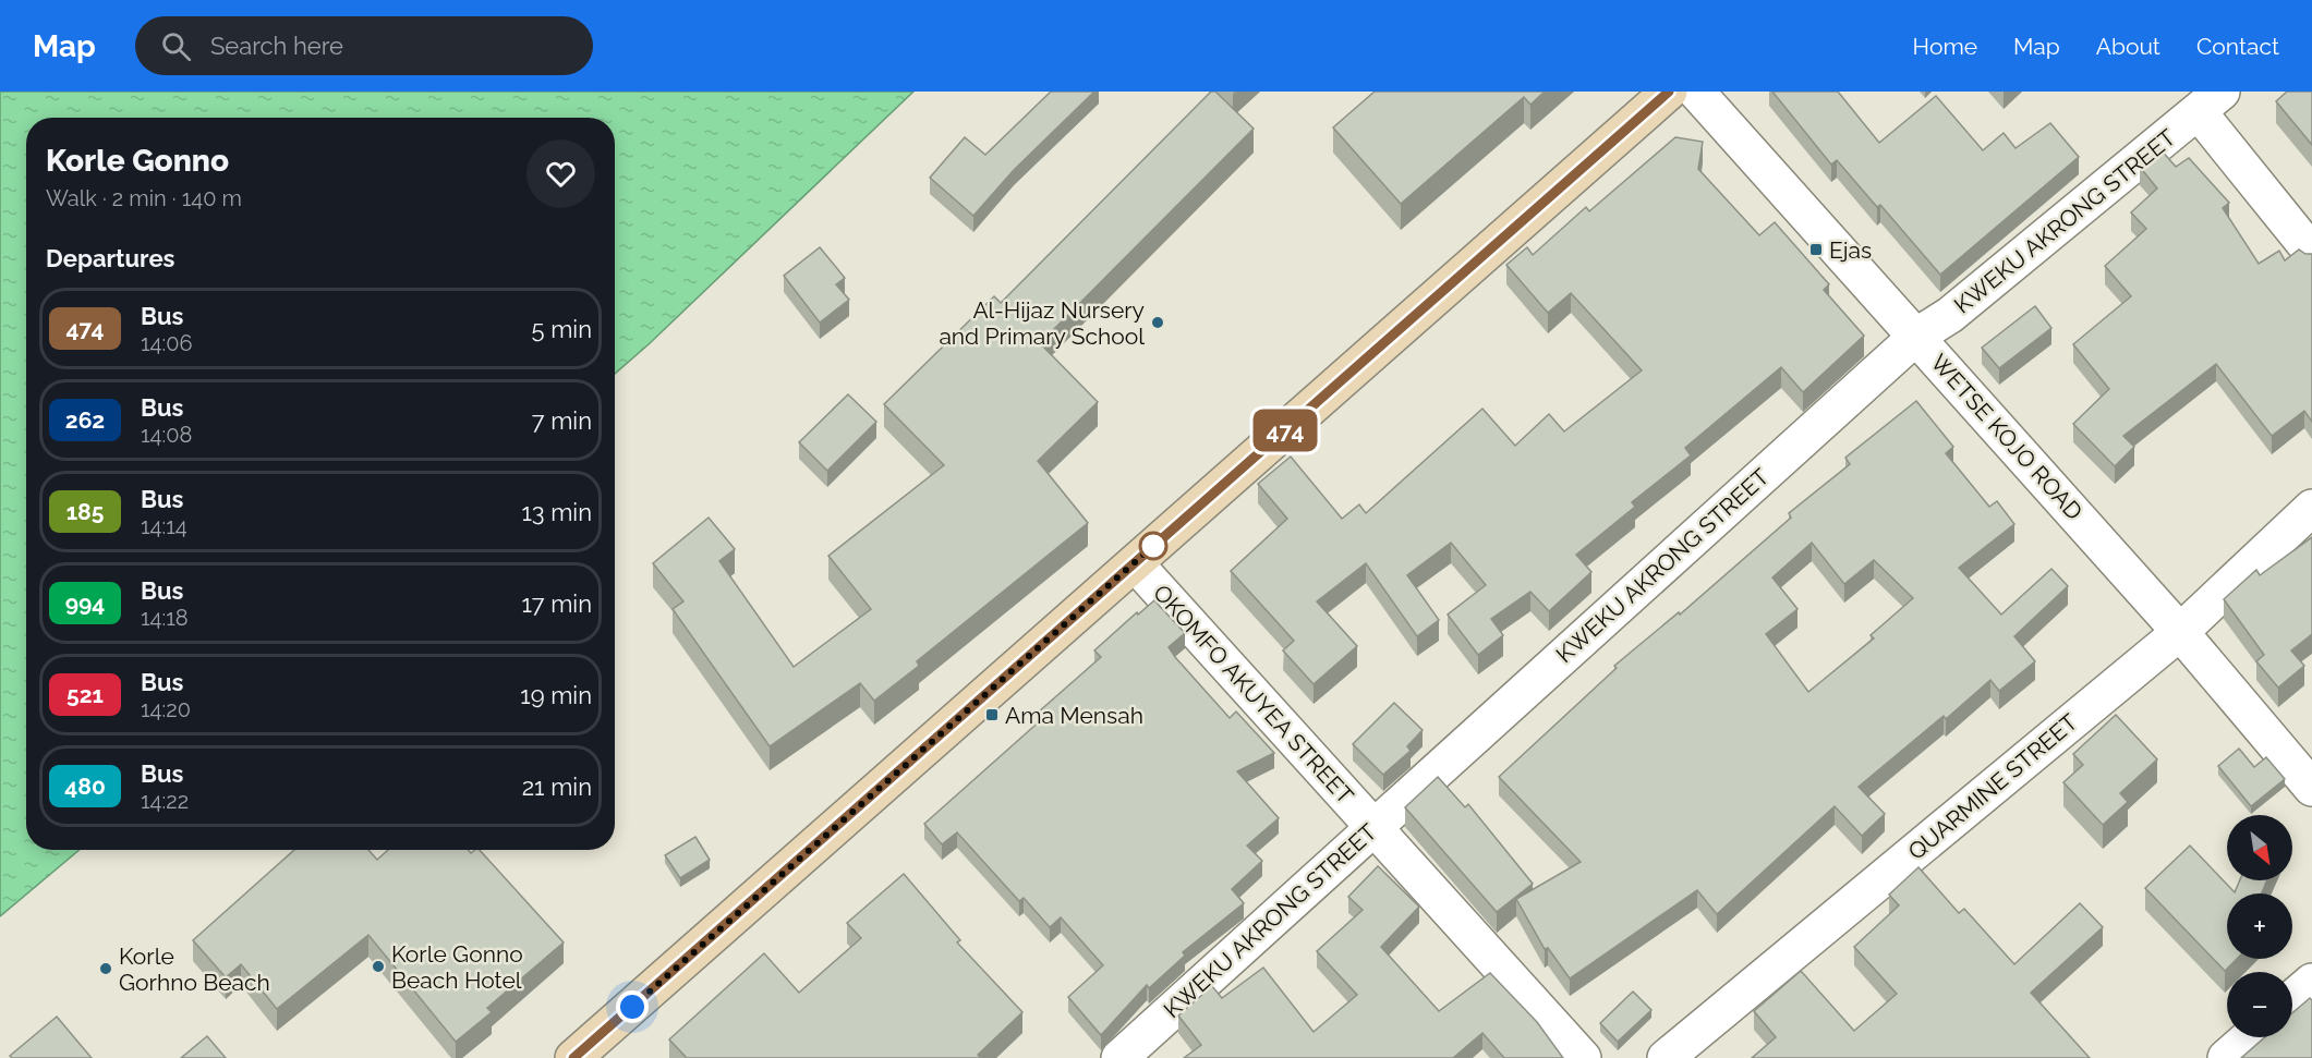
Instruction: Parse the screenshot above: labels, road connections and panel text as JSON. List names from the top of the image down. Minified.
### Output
{"streets":{"street":["KWEKU AKRONG STREET","WETSE KOJO ROAD","OKOMFO AKUYEA STREET","QUARMINE STREET"]},"crossings":[["KWEKU AKRONG STREET","WETSE KOJO ROAD"],["KWEKU AKRONG STREET","OKOMFO AKUYEA STREET"],["WETSE KOJO ROAD","QUARMINE STREET"]],"places":{"transit":["Ejas","Ama Mensah"],"other":["Al-Hijaz Nursery and Primary School","Korle Gonno Beach Hotel","Korle Gorhno Beach"]},"lines":["bus line 474"],"north":"bottom right","page":{"header":"Map","search":"Search here","nav":["Home","Map","About","Contact"],"on_map":"474","heading":[["Korle Gonno","Walk · 2 min · 140 m"],"Departures"],"list":[{"mark":"474","name":"Bus","note":"14:06","value":"5 min"},{"mark":"262","name":"Bus","note":"14:08","value":"7 min"},{"mark":"185","name":"Bus","note":"14:14","value":"13 min"},{"mark":"994","name":"Bus","note":"14:18","value":"17 min"},{"mark":"521","name":"Bus","note":"14:20","value":"19 min"},{"mark":"480","name":"Bus","note":"14:22","value":"21 min"}],"map_buttons":["+","−"]}}
